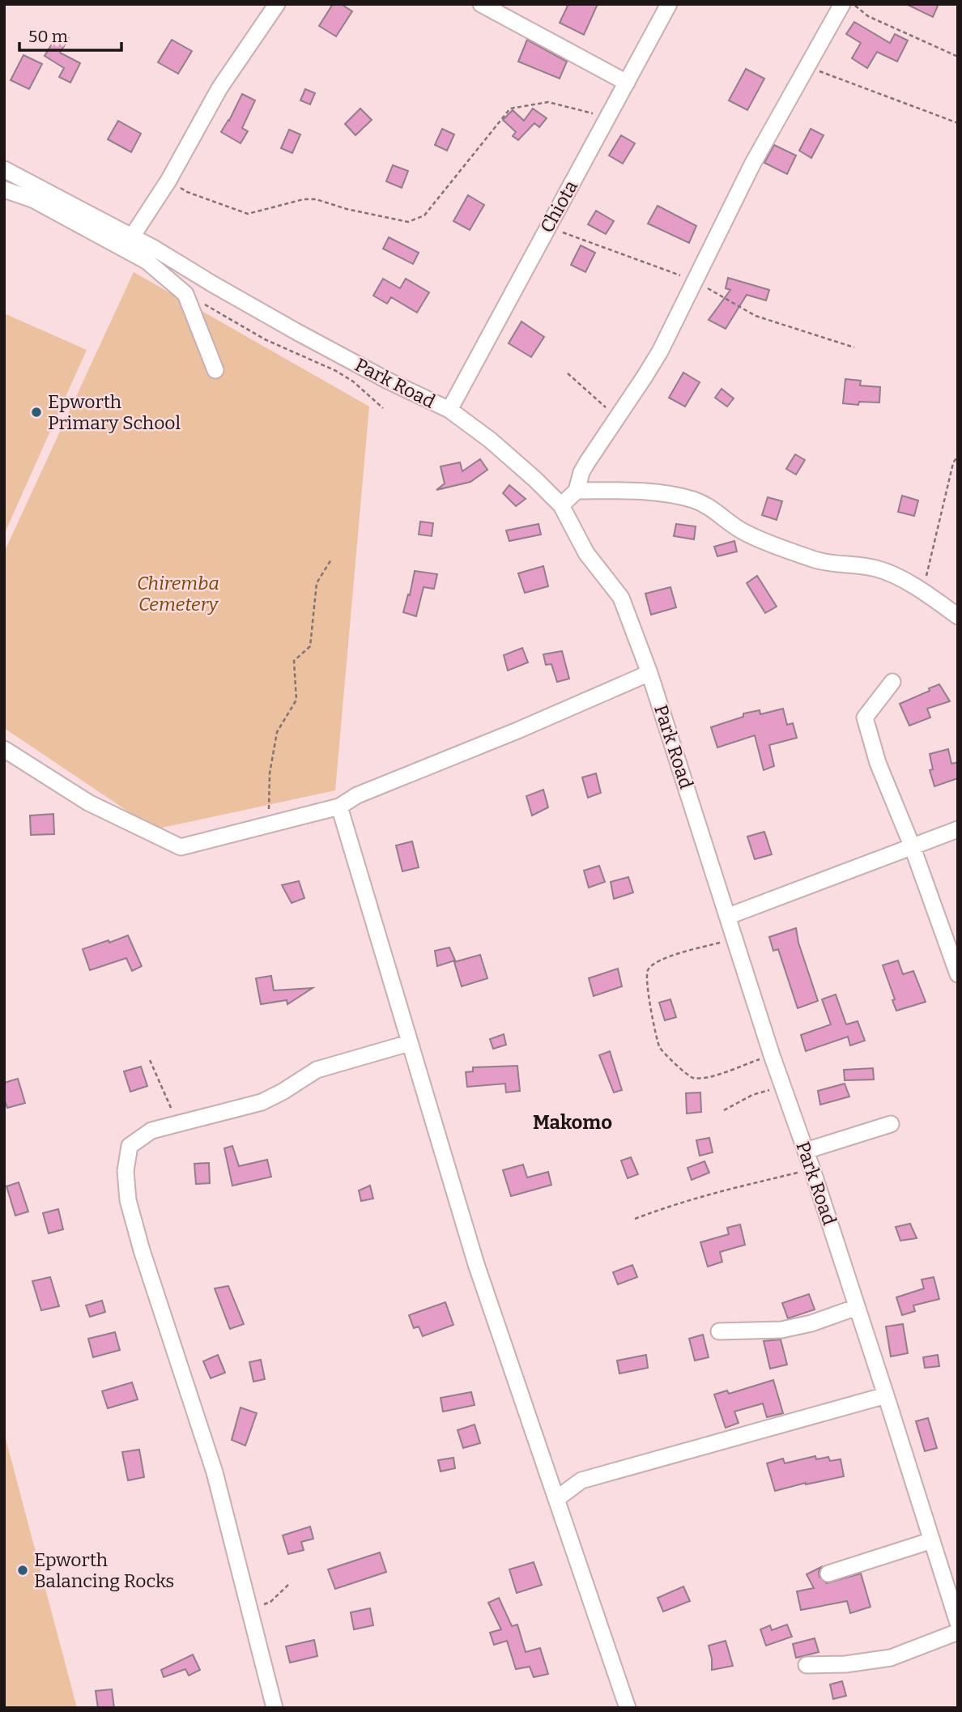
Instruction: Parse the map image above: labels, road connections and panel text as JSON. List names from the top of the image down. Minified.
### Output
{"streets":{"street":["Chiota","Park Road"]},"crossings":[["Chiota","Park Road"]],"districts":["Makomo"],"parks":["Chiremba Cemetery"],"places":["Epworth Primary School","Epworth Balancing Rocks"],"scale_bar":"50 m"}
